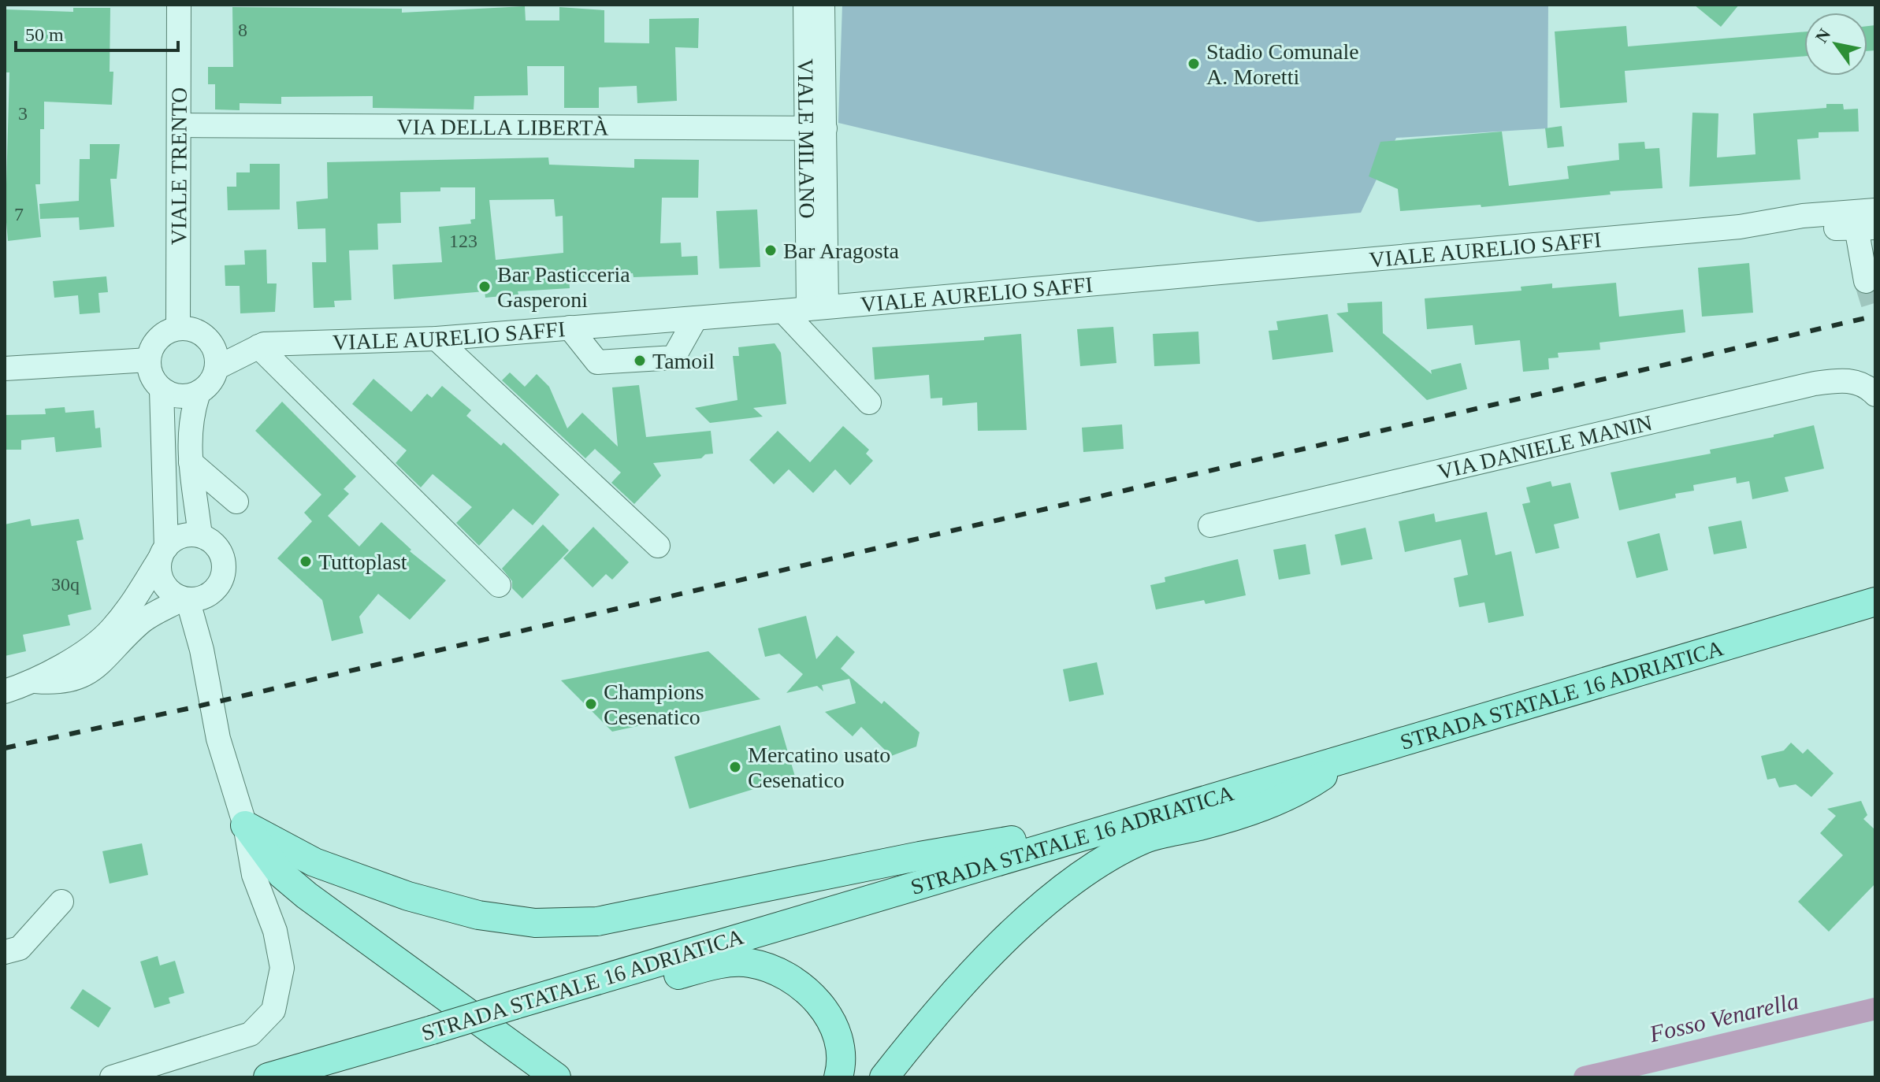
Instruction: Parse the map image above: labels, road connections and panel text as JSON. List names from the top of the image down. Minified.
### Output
{"streets":{"main road":["STRADA STATALE 16 ADRIATICA"],"street":["VIA DELLA LIBERTÀ","VIALE MILANO","VIALE TRENTO","VIALE AURELIO SAFFI","VIA DANIELE MANIN"]},"crossings":[["VIA DELLA LIBERTÀ","VIALE MILANO"],["VIA DELLA LIBERTÀ","VIALE TRENTO"],["VIALE MILANO","VIALE AURELIO SAFFI"],["VIALE TRENTO","VIALE AURELIO SAFFI"]],"water":["Fosso Venarella"],"places":["Stadio Comunale A. Moretti","Bar Aragosta","Bar Pasticceria Gasperoni","Tamoil","Tuttoplast","Champions Cesenatico","Mercatino usato Cesenatico"],"house_numbers":["8","3","7","123","30q"],"scale_bar":"50 m","north":"top left"}
